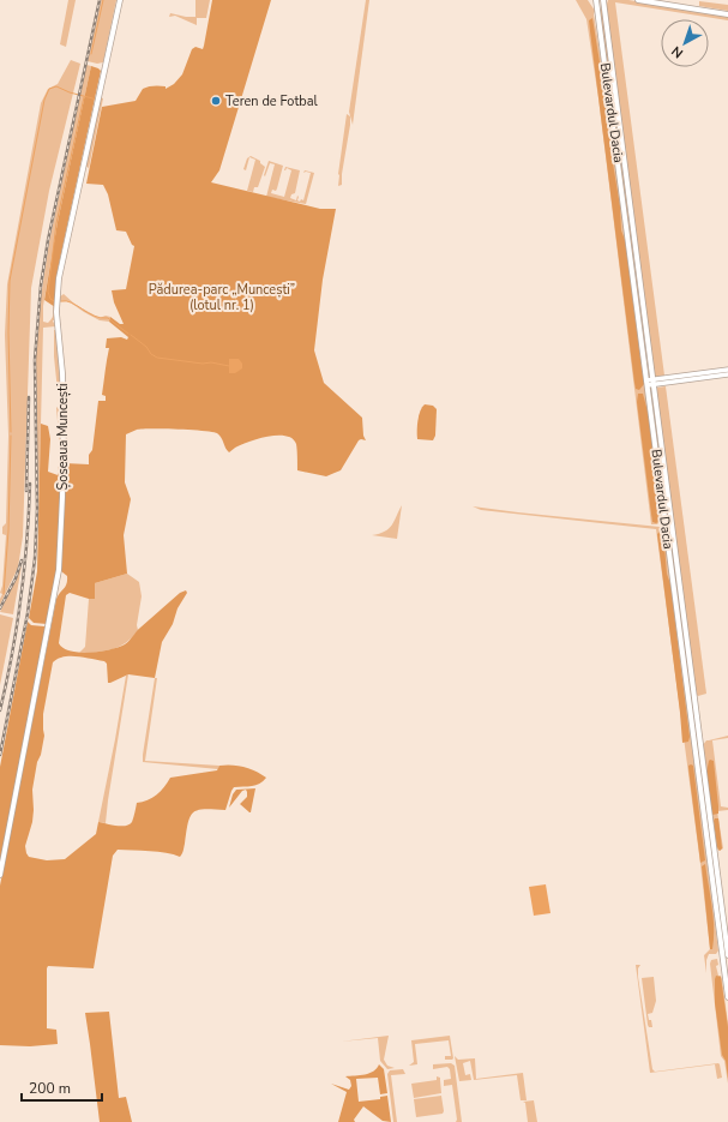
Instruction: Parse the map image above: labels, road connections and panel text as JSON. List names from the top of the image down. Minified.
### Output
{"streets":{"main road":["Bulevardul Dacia","Șoseaua Muncești"]},"parks":["Pădurea-parc „Muncești” (lotul nr. 1)"],"places":["Teren de Fotbal"],"scale_bar":"200 m","north":"bottom left"}
